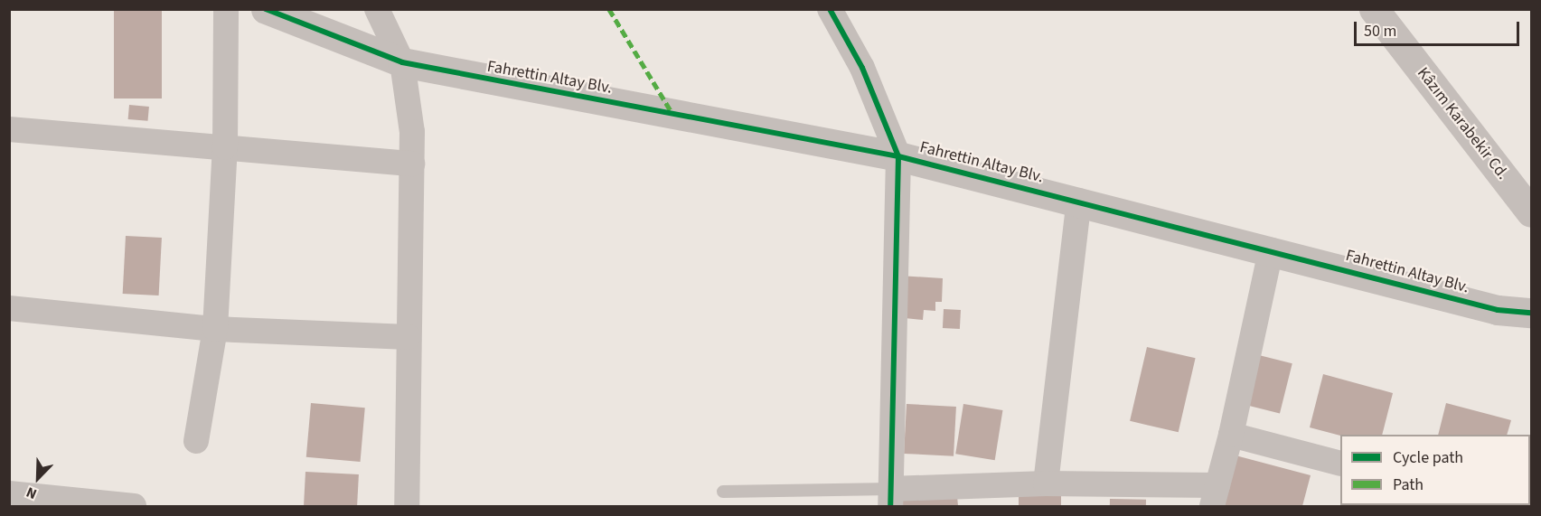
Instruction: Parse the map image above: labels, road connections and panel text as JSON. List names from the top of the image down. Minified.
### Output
{"streets":{"street":["Fahrettin Altay Blv.","Kâzım Karabekir Cd."]},"legend":["Cycle path","Path"],"scale_bar":"50 m","north":"bottom left"}
